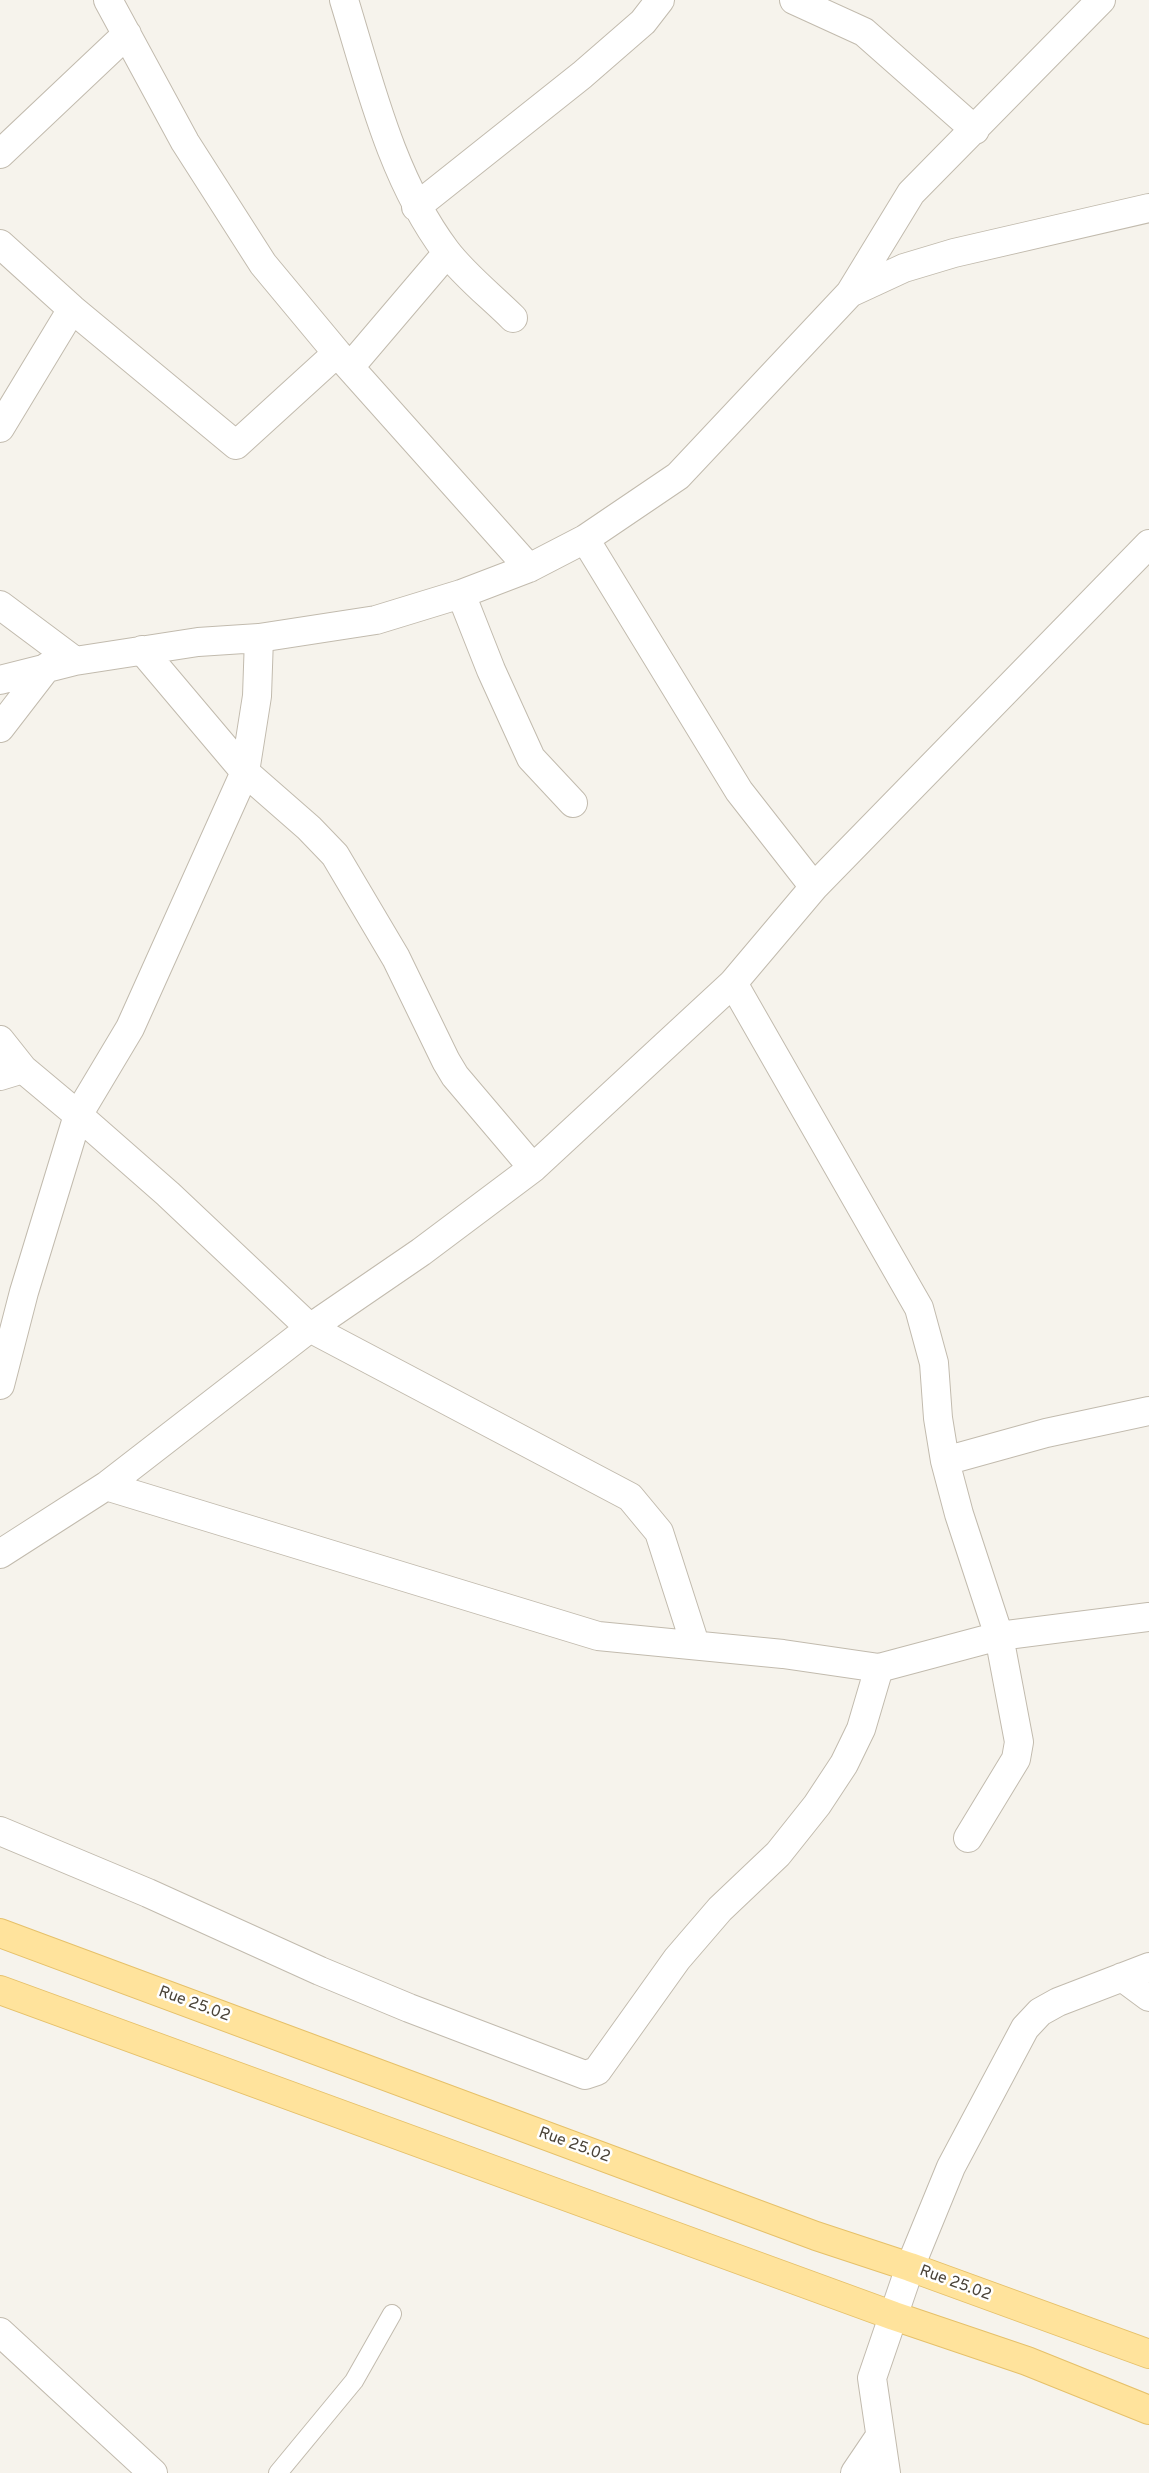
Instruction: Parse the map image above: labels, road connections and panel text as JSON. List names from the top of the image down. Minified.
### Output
{"streets":{"main road":["Rue 25.02"]}}
